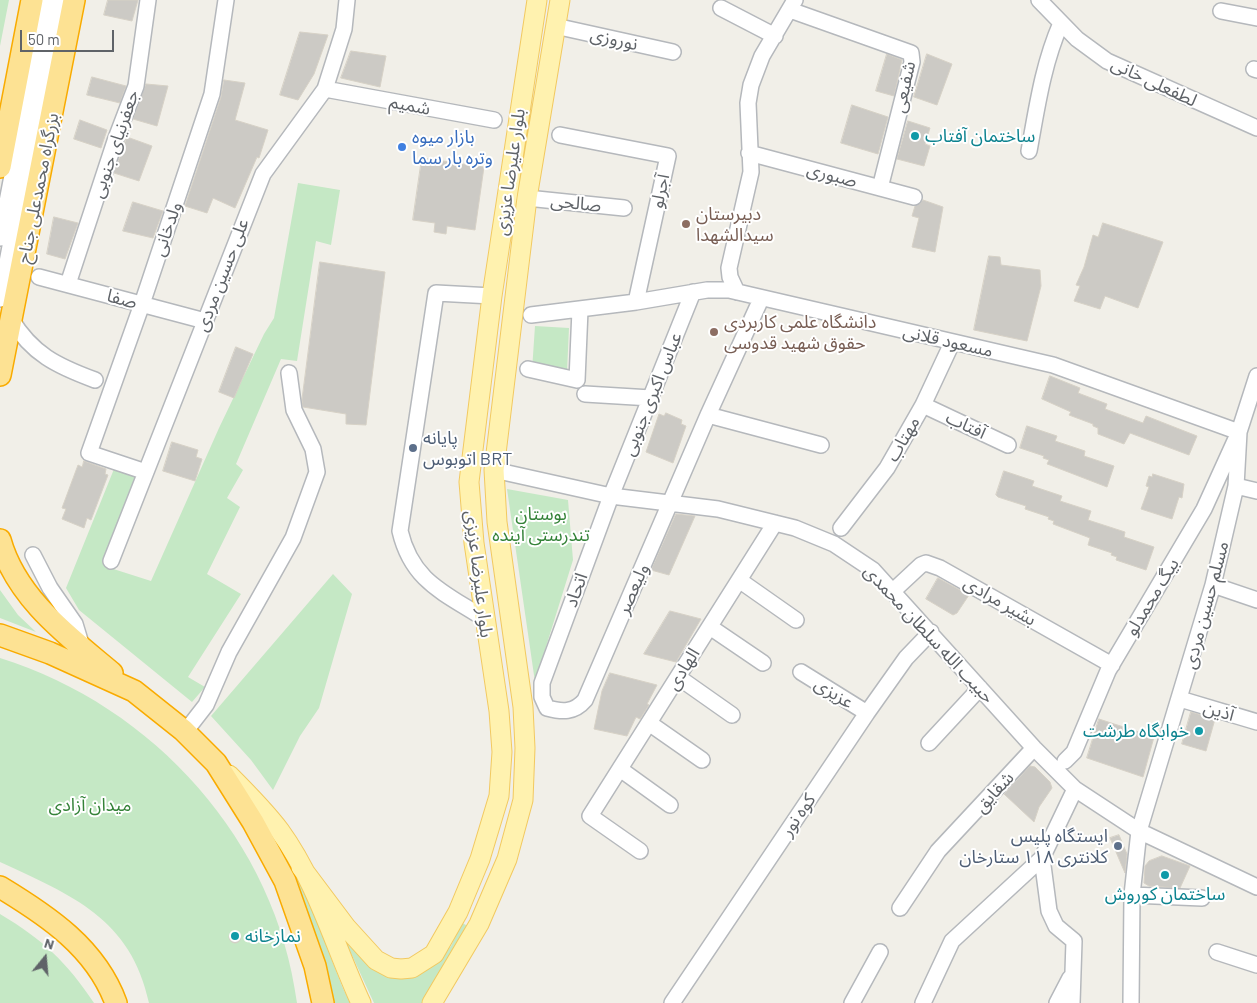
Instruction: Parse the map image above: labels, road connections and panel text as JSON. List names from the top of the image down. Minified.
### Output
{"streets":{"highway":["بزرگراه محمدعلی جناح"],"main road":["بلوار علیرضا عزیزی"],"street":["نوروزی","لطفعلی خانی","شفیعی","شمیم","جعفرنیای جنوبی","صبوری","آجرلو","صالحی","ولدخانی","علی حسین مردی","صفا","مسعود قلانی","عباس اکبری جنوبی","آفتاب","مهتاب","ولیعصر","اتحاد","بیگ محمدلو","بشیر مرادی","مسلم حسین مردی","حبیب الله سلطان محمدی","الهادی","عزیزی","آذین","شقایق","کوه نور"]},"crossings":[["نوروزی","بلوار علیرضا عزیزی"],["شفیعی","صبوری"],["شمیم","علی حسین مردی"],["جعفرنیای جنوبی","صفا"],["بلوار علیرضا عزیزی","صالحی"],["بلوار علیرضا عزیزی","حبیب الله سلطان محمدی"],["آجرلو","مسعود قلانی"],["ولدخانی","علی حسین مردی"],["ولدخانی","صفا"],["علی حسین مردی","صفا"],["مسعود قلانی","عباس اکبری جنوبی"],["مسعود قلانی","مهتاب"],["مسعود قلانی","ولیعصر"],["مسعود قلانی","بیگ محمدلو"],["مسعود قلانی","مسلم حسین مردی"],["عباس اکبری جنوبی","اتحاد"],["عباس اکبری جنوبی","حبیب الله سلطان محمدی"],["آفتاب","مهتاب"],["ولیعصر","اتحاد"],["ولیعصر","حبیب الله سلطان محمدی"],["اتحاد","حبیب الله سلطان محمدی"],["بیگ محمدلو","بشیر مرادی"],["بیگ محمدلو","مسلم حسین مردی"],["بشیر مرادی","حبیب الله سلطان محمدی"],["مسلم حسین مردی","حبیب الله سلطان محمدی"],["مسلم حسین مردی","آذین"],["حبیب الله سلطان محمدی","الهادی"],["حبیب الله سلطان محمدی","شقایق"],["حبیب الله سلطان محمدی","کوه نور"],["عزیزی","کوه نور"]],"parks":["بوستان تندرستی آینده","میدان آزادی"],"places":["ساختمان آفتاب","بازار میوه وتره بار سما","دبيرستان سیدالشهدا","دانشگاه علمی کاربردی حقوق شهید قدوسی","پایانه اتوبوس BRT","خوابگاه طرشت","ایستگاه پلیس کلانتری ۱۱۸ ستارخان","ساختمان کوروش","نمازخانه"],"scale_bar":"50 m","north":"top"}
